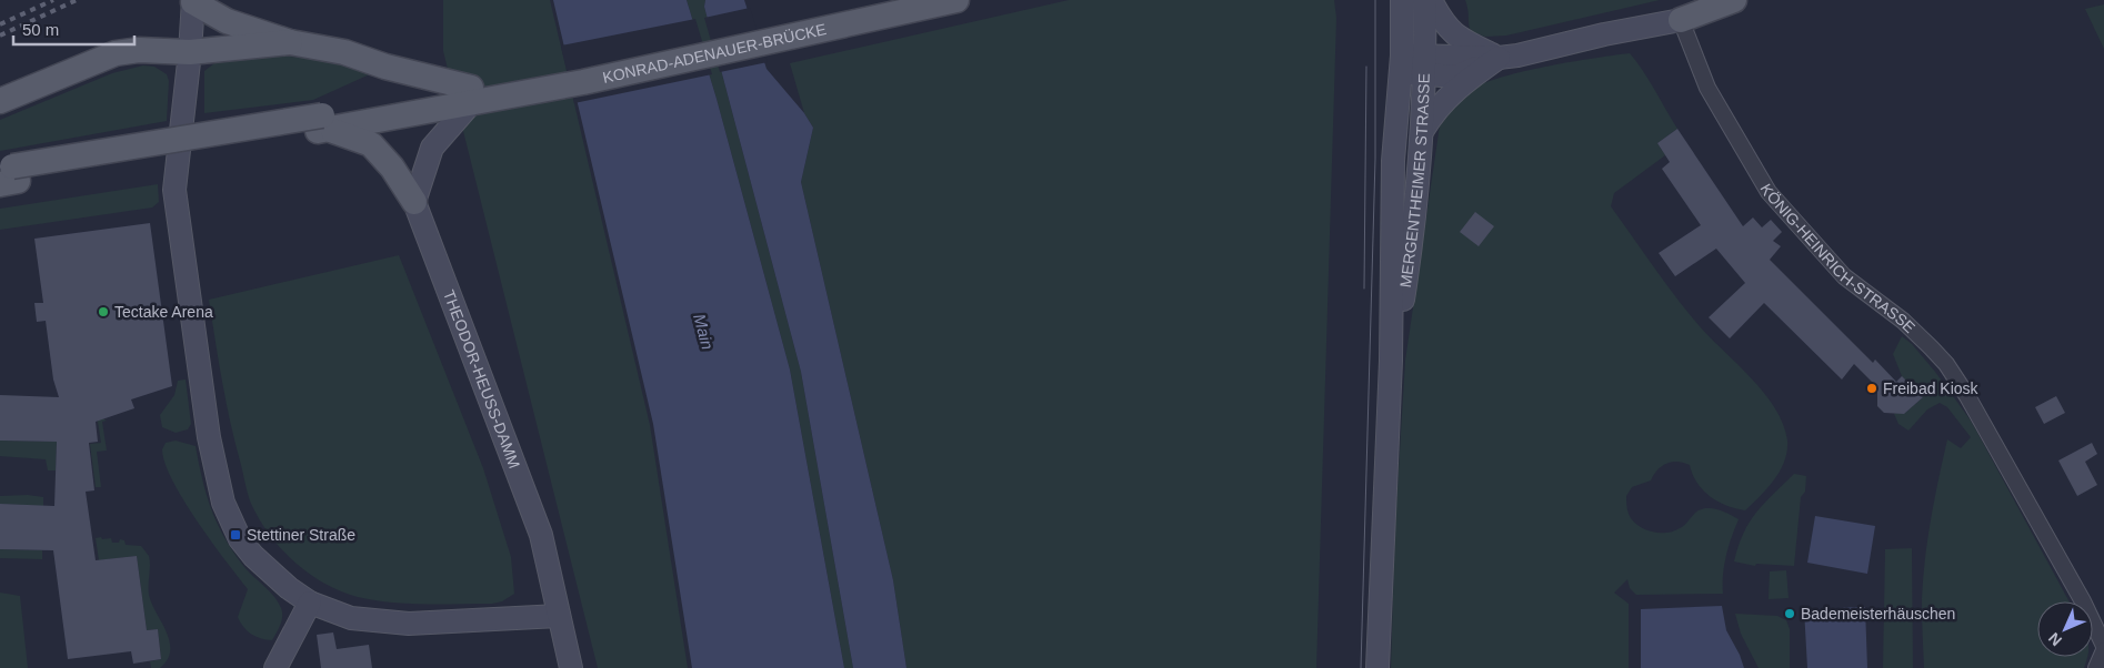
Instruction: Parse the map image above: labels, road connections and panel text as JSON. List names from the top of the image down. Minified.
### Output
{"streets":{"main road":["KONRAD-ADENAUER-BRÜCKE","MERGENTHEIMER STRASSE","THEODOR-HEUSS-DAMM"],"street":["KÖNIG-HEINRICH-STRASSE"]},"water":["Main"],"places":{"other":["Tectake Arena","Freibad Kiosk","Bademeisterhäuschen"],"transit":["Stettiner Straße"]},"scale_bar":"50 m","north":"bottom left"}
